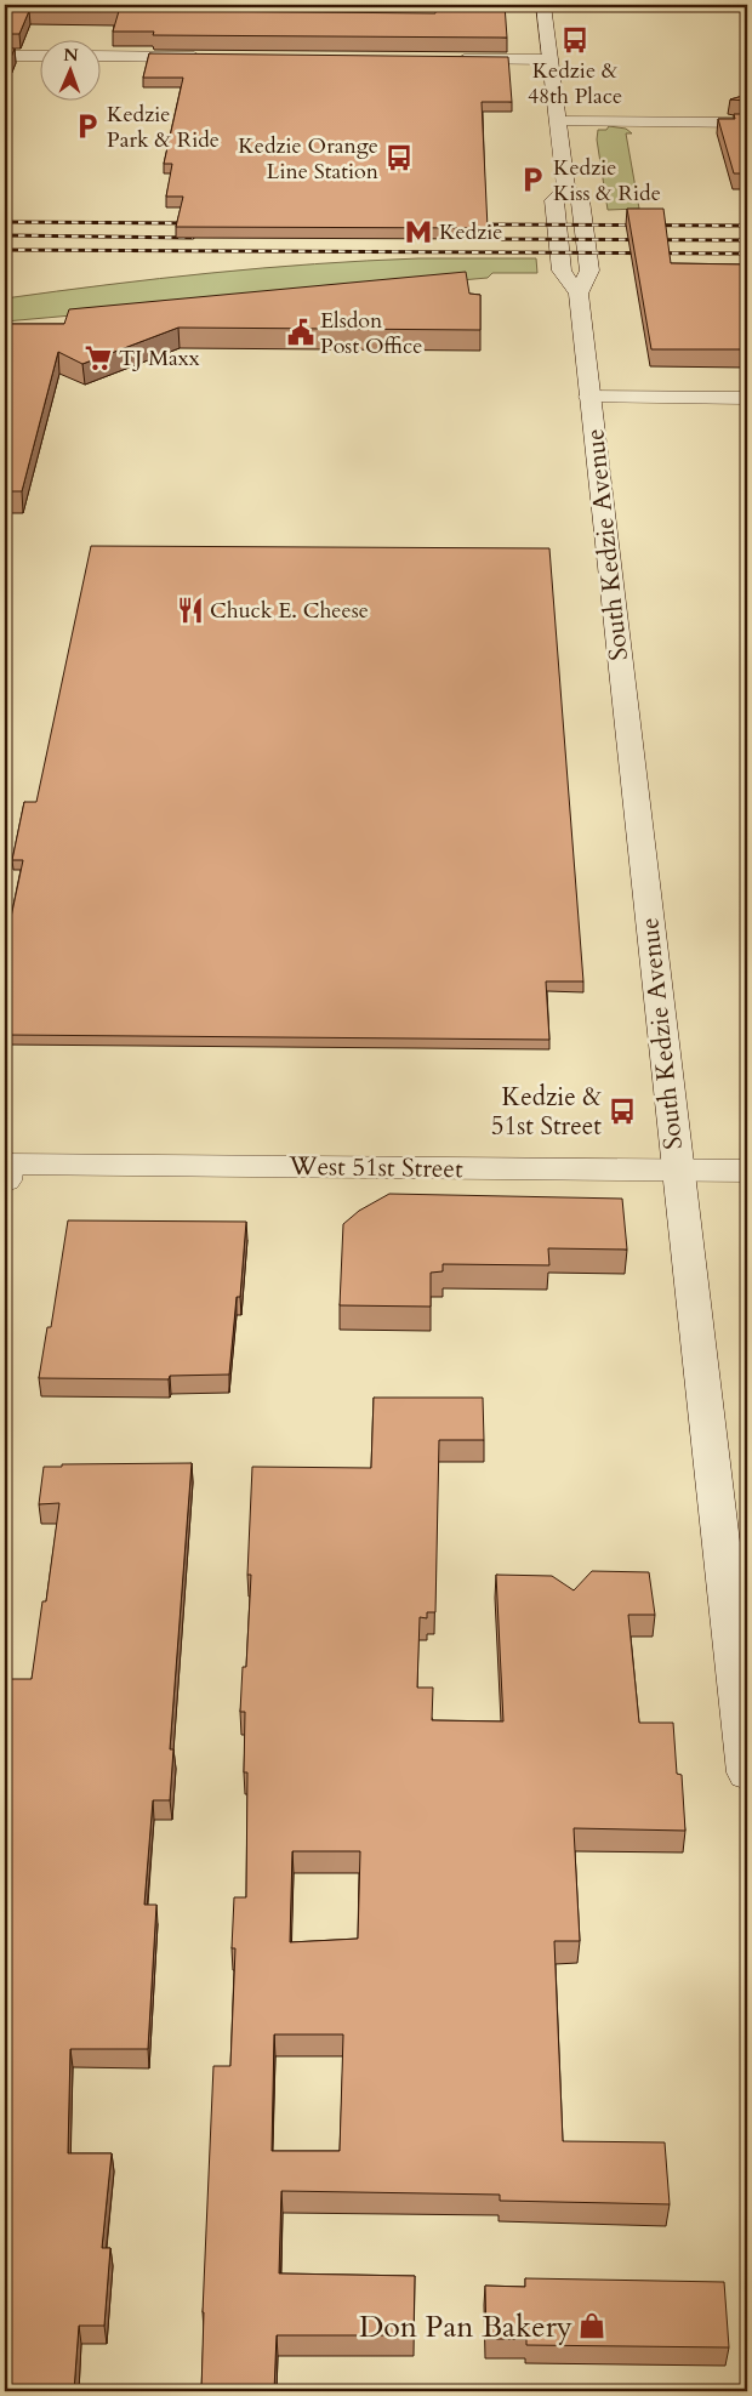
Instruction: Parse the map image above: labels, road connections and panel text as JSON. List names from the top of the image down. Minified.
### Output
{"streets":{"main road":["South Kedzie Avenue","West 51st Street"]},"crossings":[["South Kedzie Avenue","West 51st Street"]],"places":{"bus stop":["Kedzie & 48th Place","Kedzie Orange Line Station","Kedzie & 51st Street"],"parking":["Kedzie Park & Ride","Kedzie Kiss & Ride"],"metro station":["Kedzie"],"public building":["Elsdon Post Office"],"supermarket":["TJ Maxx"],"restaurant":["Chuck E. Cheese"],"shop":["Don Pan Bakery"]},"north":"top"}
